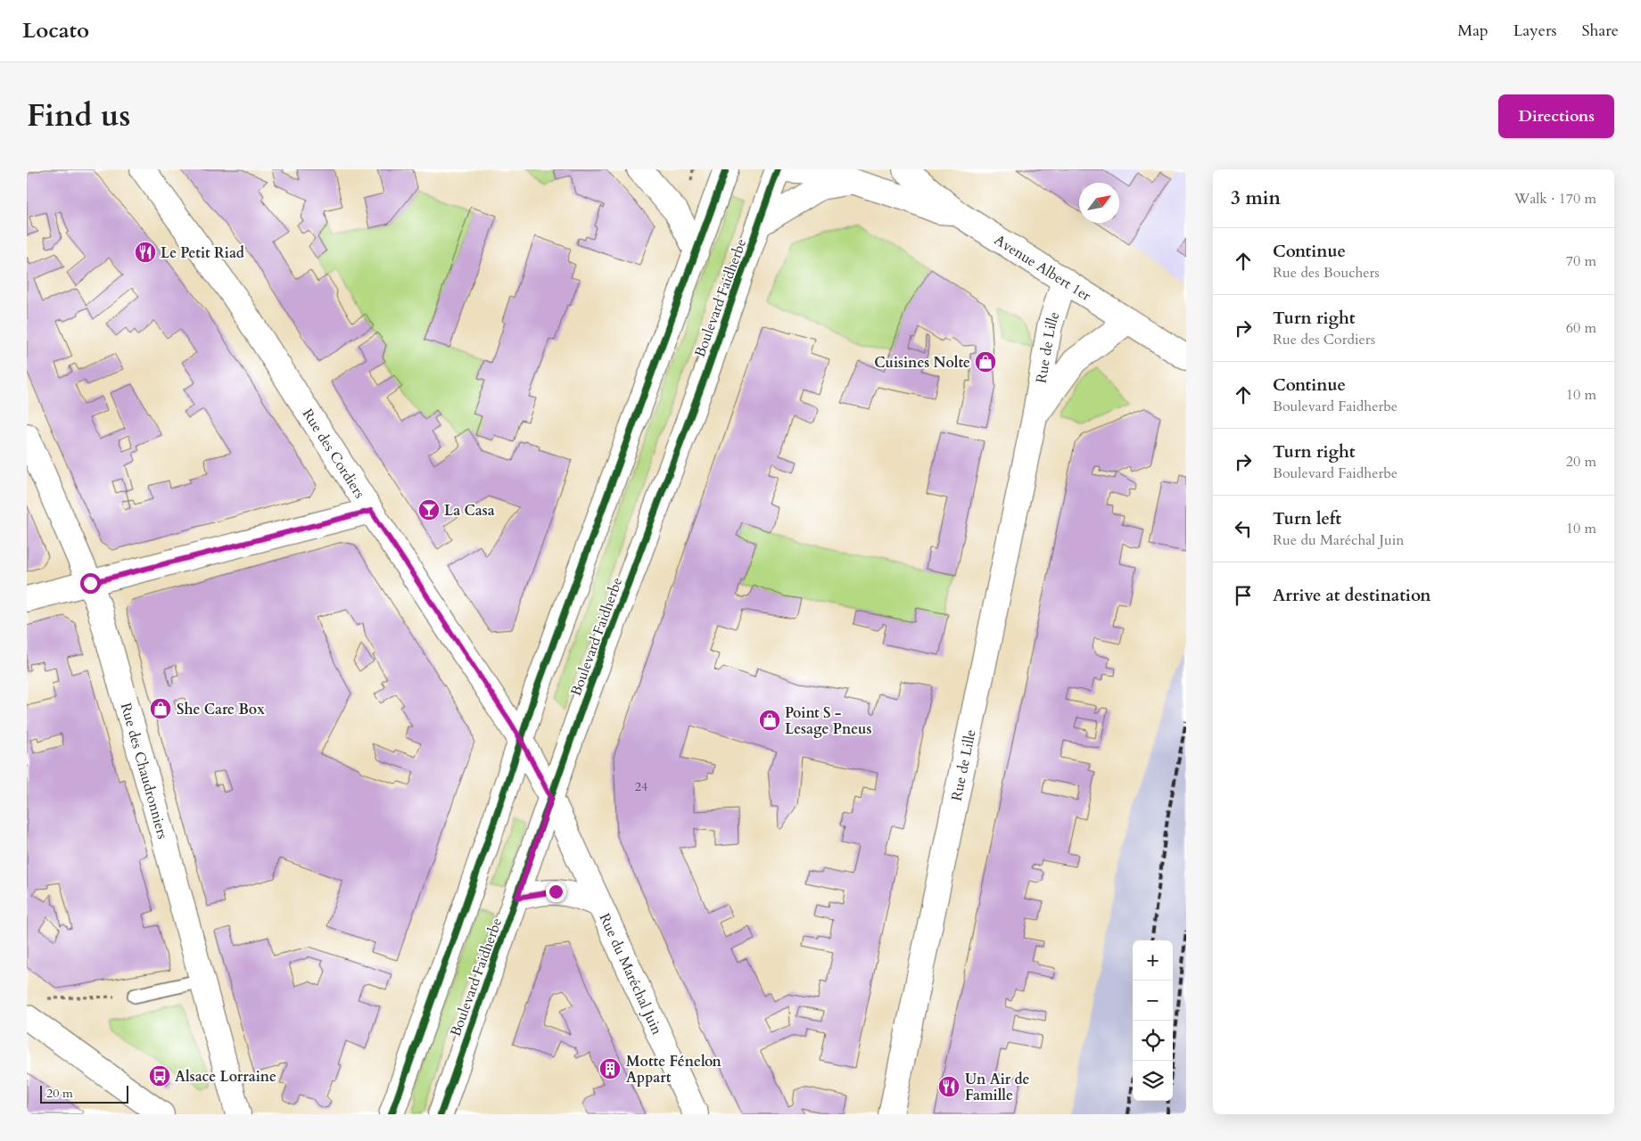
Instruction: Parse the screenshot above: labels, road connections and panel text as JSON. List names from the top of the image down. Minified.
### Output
{"streets":{"street":["Avenue Albert 1er","Boulevard Faidherbe","Rue de Lille","Rue des Cordiers","Rue des Chaudronniers","Rue du Maréchal Juin"]},"crossings":[["Avenue Albert 1er","Rue de Lille"],["Boulevard Faidherbe","Rue du Maréchal Juin"]],"places":{"restaurant":["Le Petit Riad","Un Air de Famille"],"shop":["Cuisines Nolte","She Care Box","Point S - Lesage Pneus"],"bar":["La Casa"],"building":["Motte Fénelon Appart"],"bus stop":["Alsace Lorraine"]},"house_numbers":["24"],"scale_bar":"20 m","north":"top right","page":{"header":"Locato","nav":["Map","Layers","Share"],"title":"Find us","buttons":"Directions","heading":["3 min","Walk · 170 m"],"list":[["Continue","Rue des Bouchers","70 m"],["Turn right","Rue des Cordiers","60 m"],["Continue","Boulevard Faidherbe","10 m"],["Turn right","Boulevard Faidherbe","20 m"],["Turn left","Rue du Maréchal Juin","10 m"],"Arrive at destination"],"map_buttons":["+","−"],"scale":"20 m"}}
